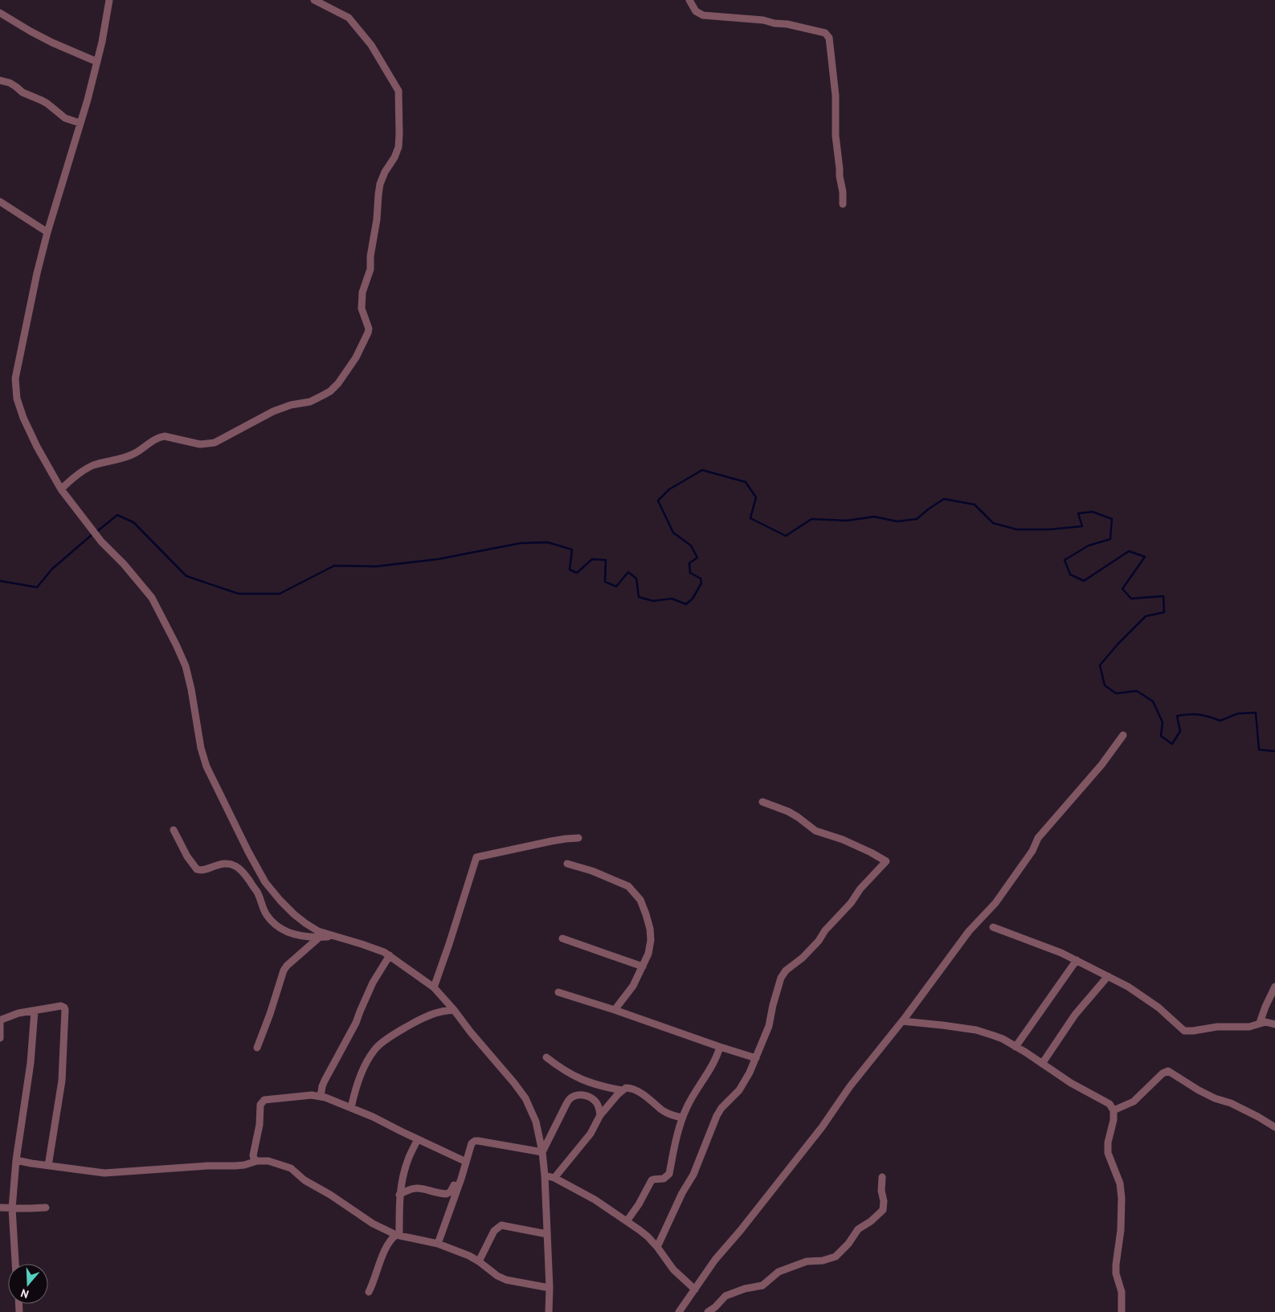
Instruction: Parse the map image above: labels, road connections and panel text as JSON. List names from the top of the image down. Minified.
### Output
{"north":"bottom"}
